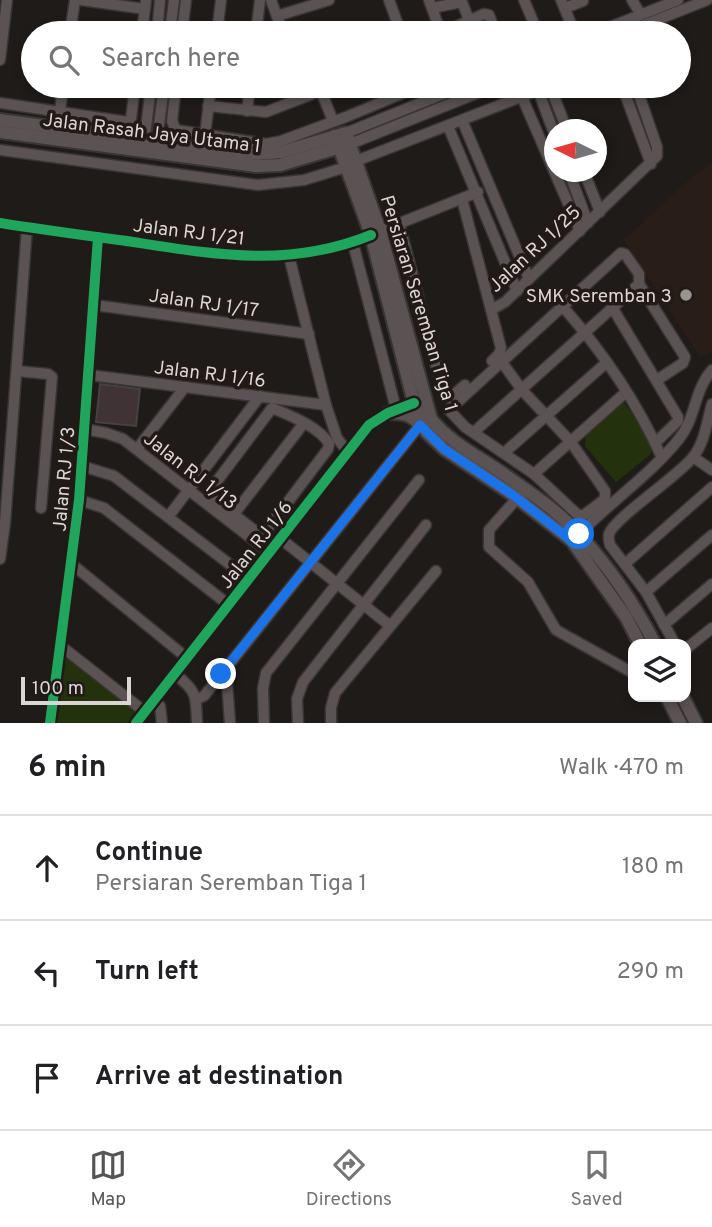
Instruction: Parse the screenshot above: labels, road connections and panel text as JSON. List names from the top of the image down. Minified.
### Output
{"streets":{"main road":["Jalan Rasah Jaya Utama 1","Persiaran Seremban Tiga 1"],"street":["Jalan RJ 1/21","Jalan RJ 1/25","Jalan RJ 1/17","Jalan RJ 1/16","Jalan RJ 1/13","Jalan RJ 1/3","Jalan RJ 1/6"]},"crossings":[["Jalan Rasah Jaya Utama 1","Persiaran Seremban Tiga 1"],["Jalan RJ 1/21","Persiaran Seremban Tiga 1"],["Jalan RJ 1/21","Jalan RJ 1/3"],["Jalan RJ 1/17","Jalan RJ 1/3"],["Persiaran Seremban Tiga 1","Jalan RJ 1/6"],["Jalan RJ 1/16","Jalan RJ 1/3"],["Jalan RJ 1/13","Jalan RJ 1/3"],["Jalan RJ 1/13","Jalan RJ 1/6"]],"places":["SMK Seremban 3"],"scale_bar":"100 m","north":"left","page":{"search":"Search here","scale":"100 m","heading":["6 min","Walk · 470 m"],"list":[["Continue","Persiaran Seremban Tiga 1","180 m"],["Turn left","290 m"],"Arrive at destination"],"nav":["Map","Directions","Saved"]}}
